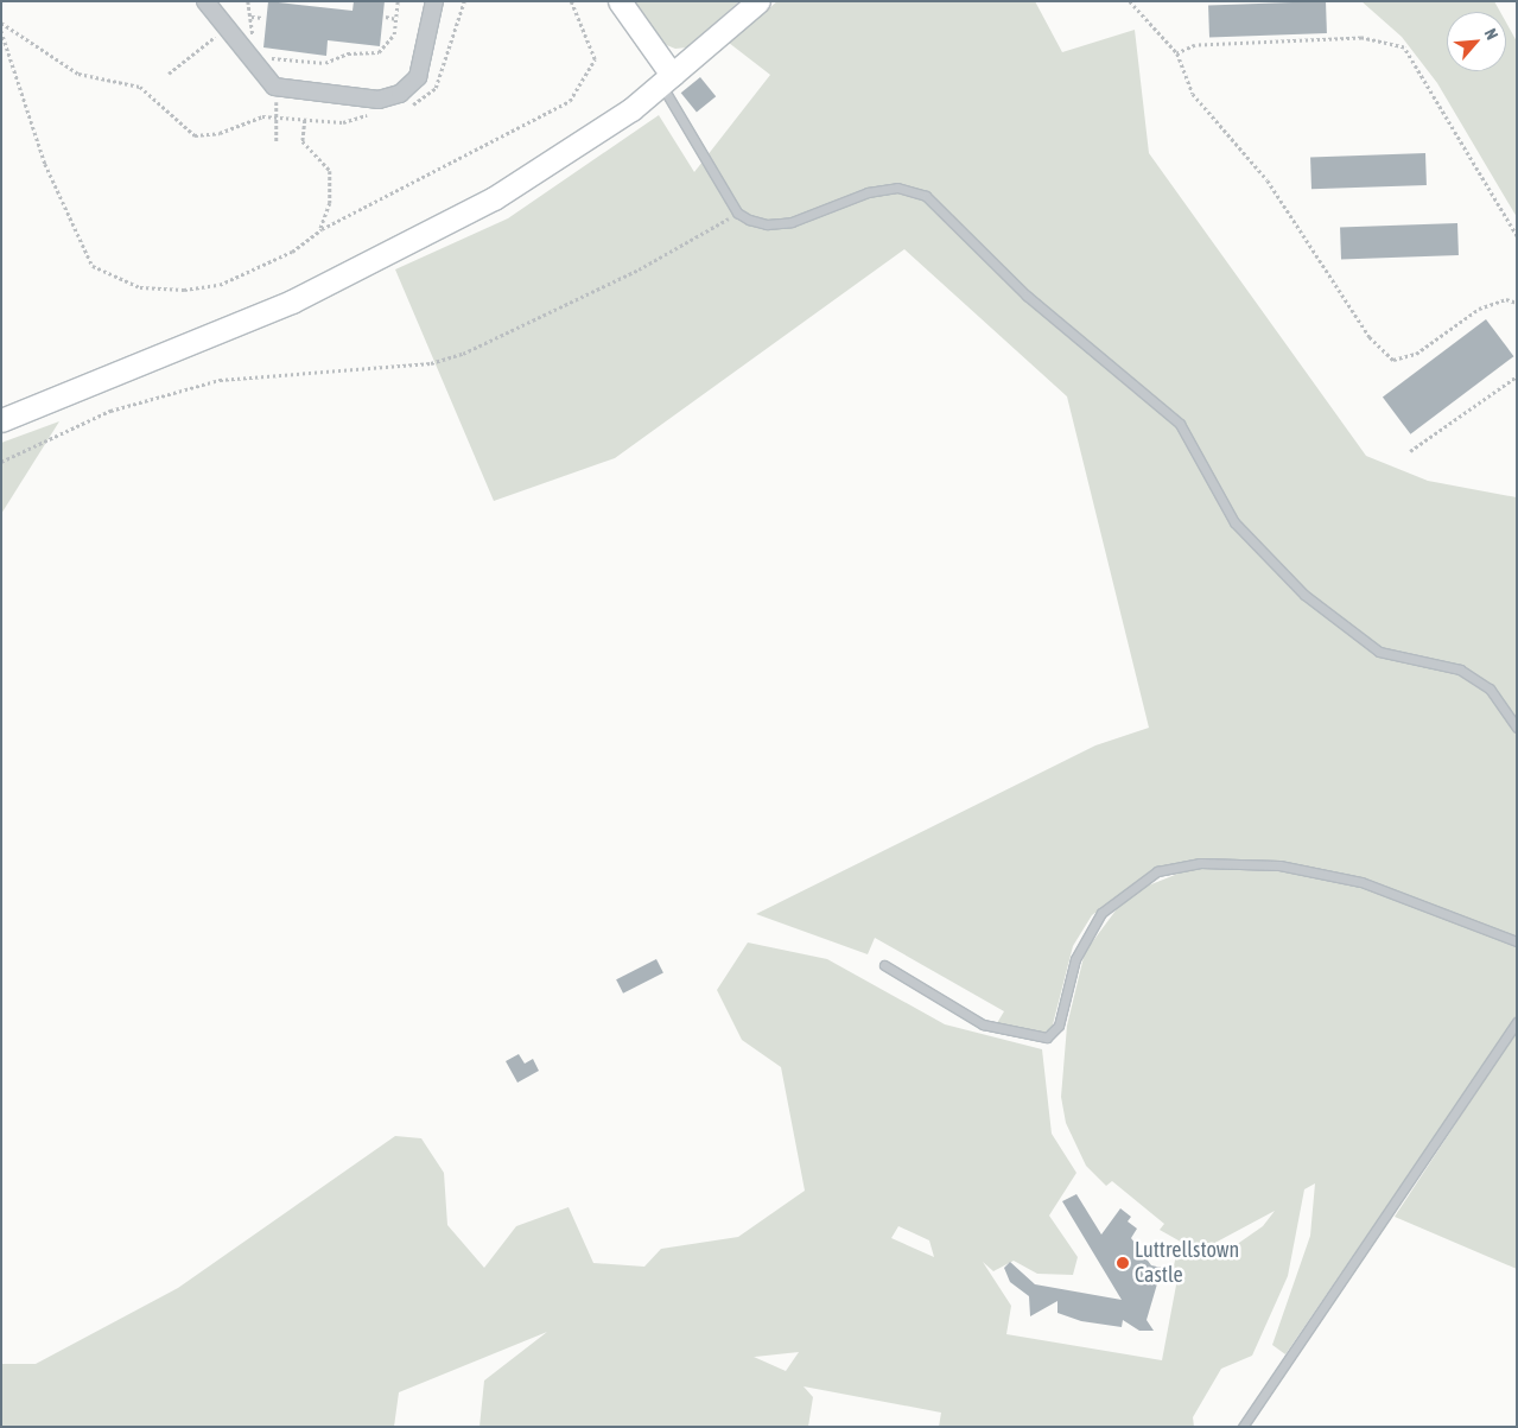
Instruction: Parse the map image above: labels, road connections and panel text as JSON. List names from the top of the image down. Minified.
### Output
{"places":["Luttrellstown Castle"],"north":"top right"}
